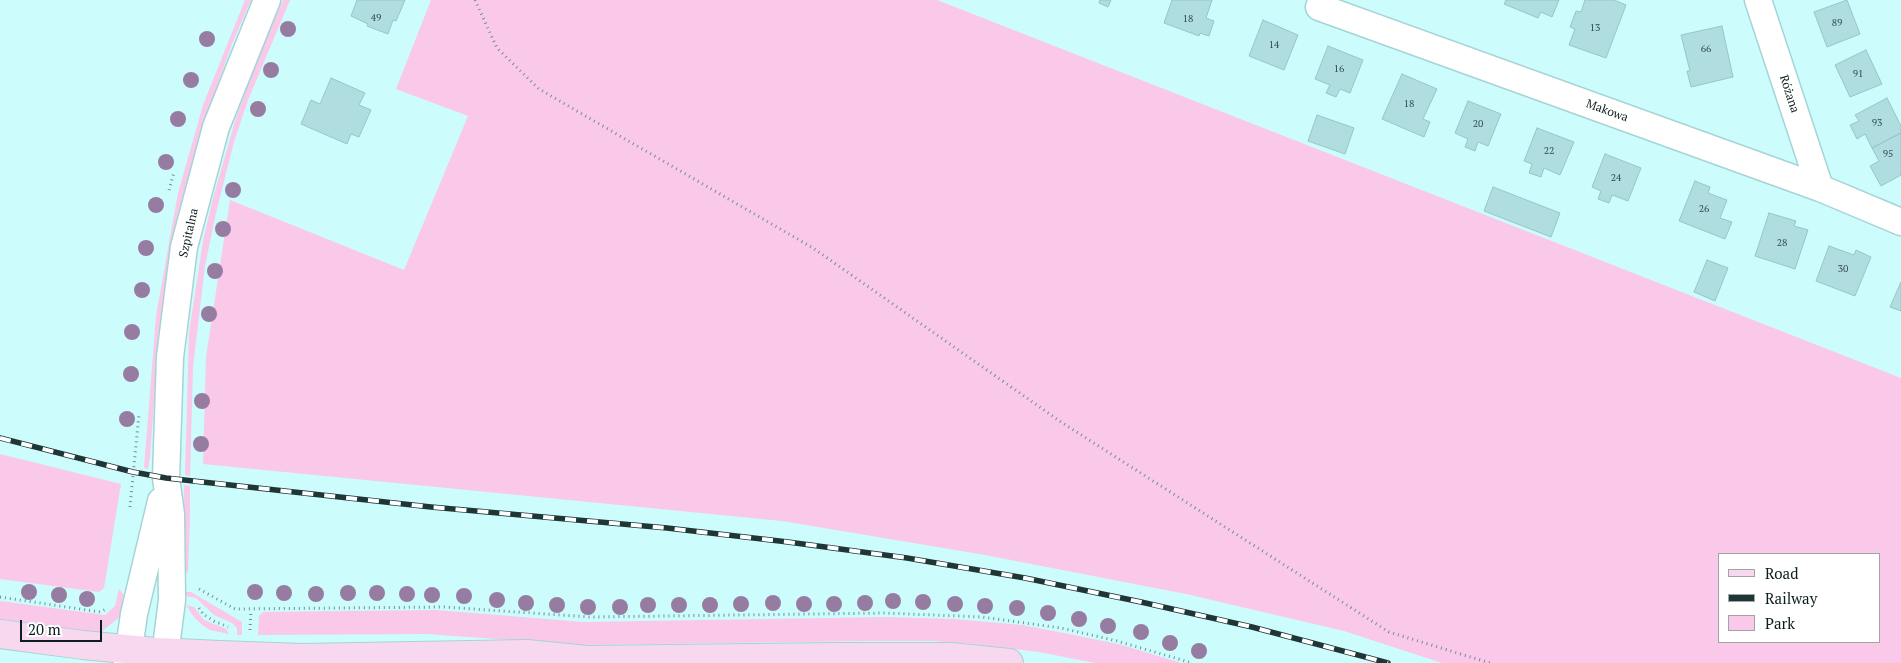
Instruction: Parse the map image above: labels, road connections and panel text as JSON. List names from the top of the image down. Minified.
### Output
{"streets":{"street":["Różana","Makowa","Szpitalna"]},"crossings":[["Różana","Makowa"]],"house_numbers":["49","18","89","13","14","66","16","91","18","93","20","22","95","24","26","28","30"],"legend":["Road","Railway","Park"],"scale_bar":"20 m"}
